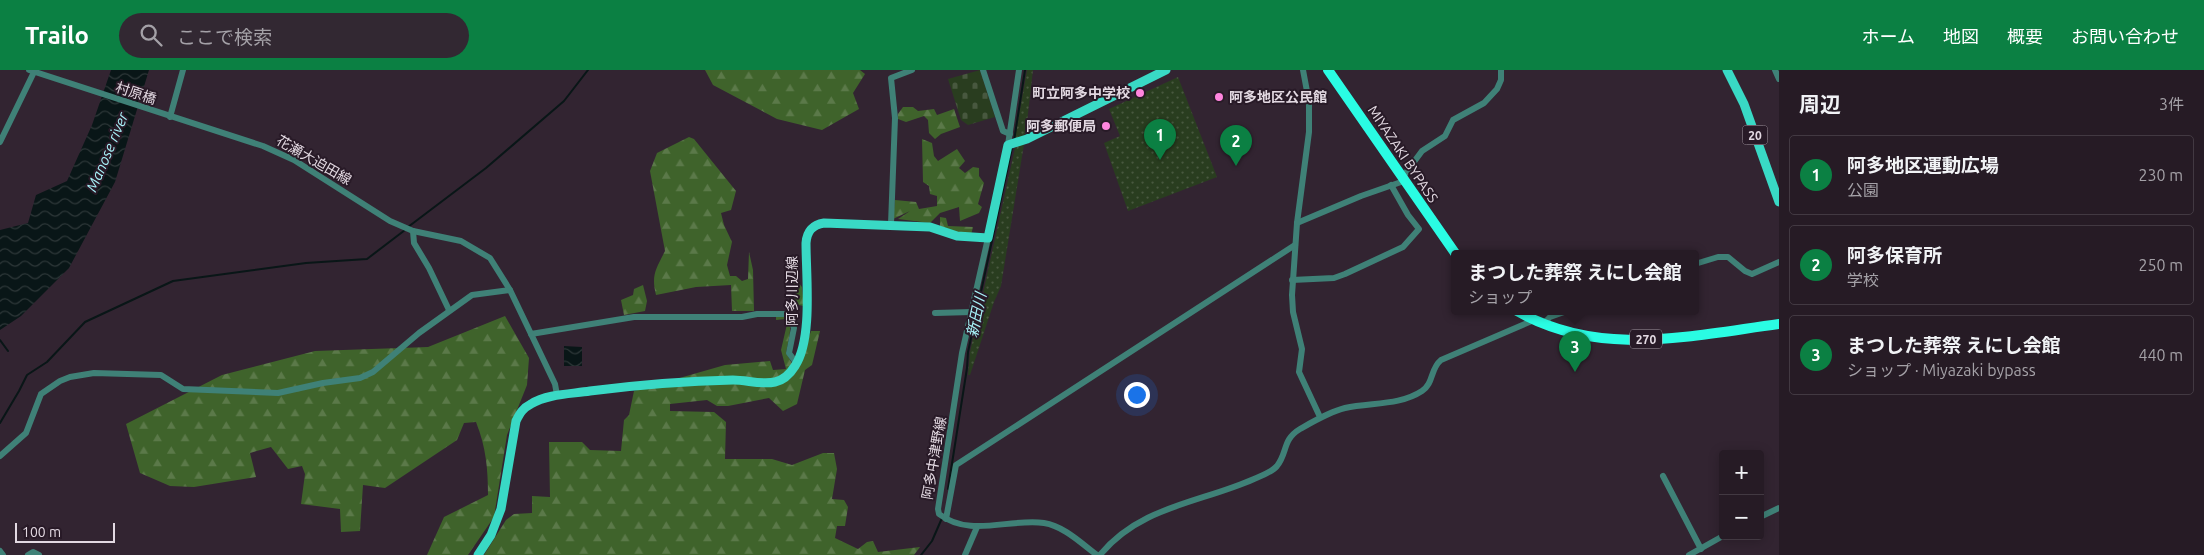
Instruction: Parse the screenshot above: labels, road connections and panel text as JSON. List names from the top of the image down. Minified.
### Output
{"streets":{"highway":["MIYAZAKI BYPASS","270"],"main road":["20","阿多川辺線"],"street":["村原橋","花瀬大迫田線","阿多中津野線"]},"crossings":[["村原橋","花瀬大迫田線"],["阿多川辺線","阿多中津野線"]],"water":["Manose river","新田川"],"places":["町立阿多中学校","阿多地区公民館","阿多郵便局"],"scale_bar":"100 m","page":{"header":"Trailo","search":"ここで検索","nav":["ホーム","地図","概要","お問い合わせ"],"heading":["周辺","3件"],"pins":["1","2","3"],"list":[{"mark":"1","name":"阿多地区運動広場","note":"公園","value":"230 m"},{"mark":"2","name":"阿多保育所","note":"学校","value":"250 m"},{"mark":"3","name":"まつした葬祭 えにし会館","note":"ショップ · Miyazaki bypass","value":"440 m"}],"popup":["まつした葬祭 えにし会館","ショップ"],"map_buttons":["+","−"],"scale":"100 m"}}
